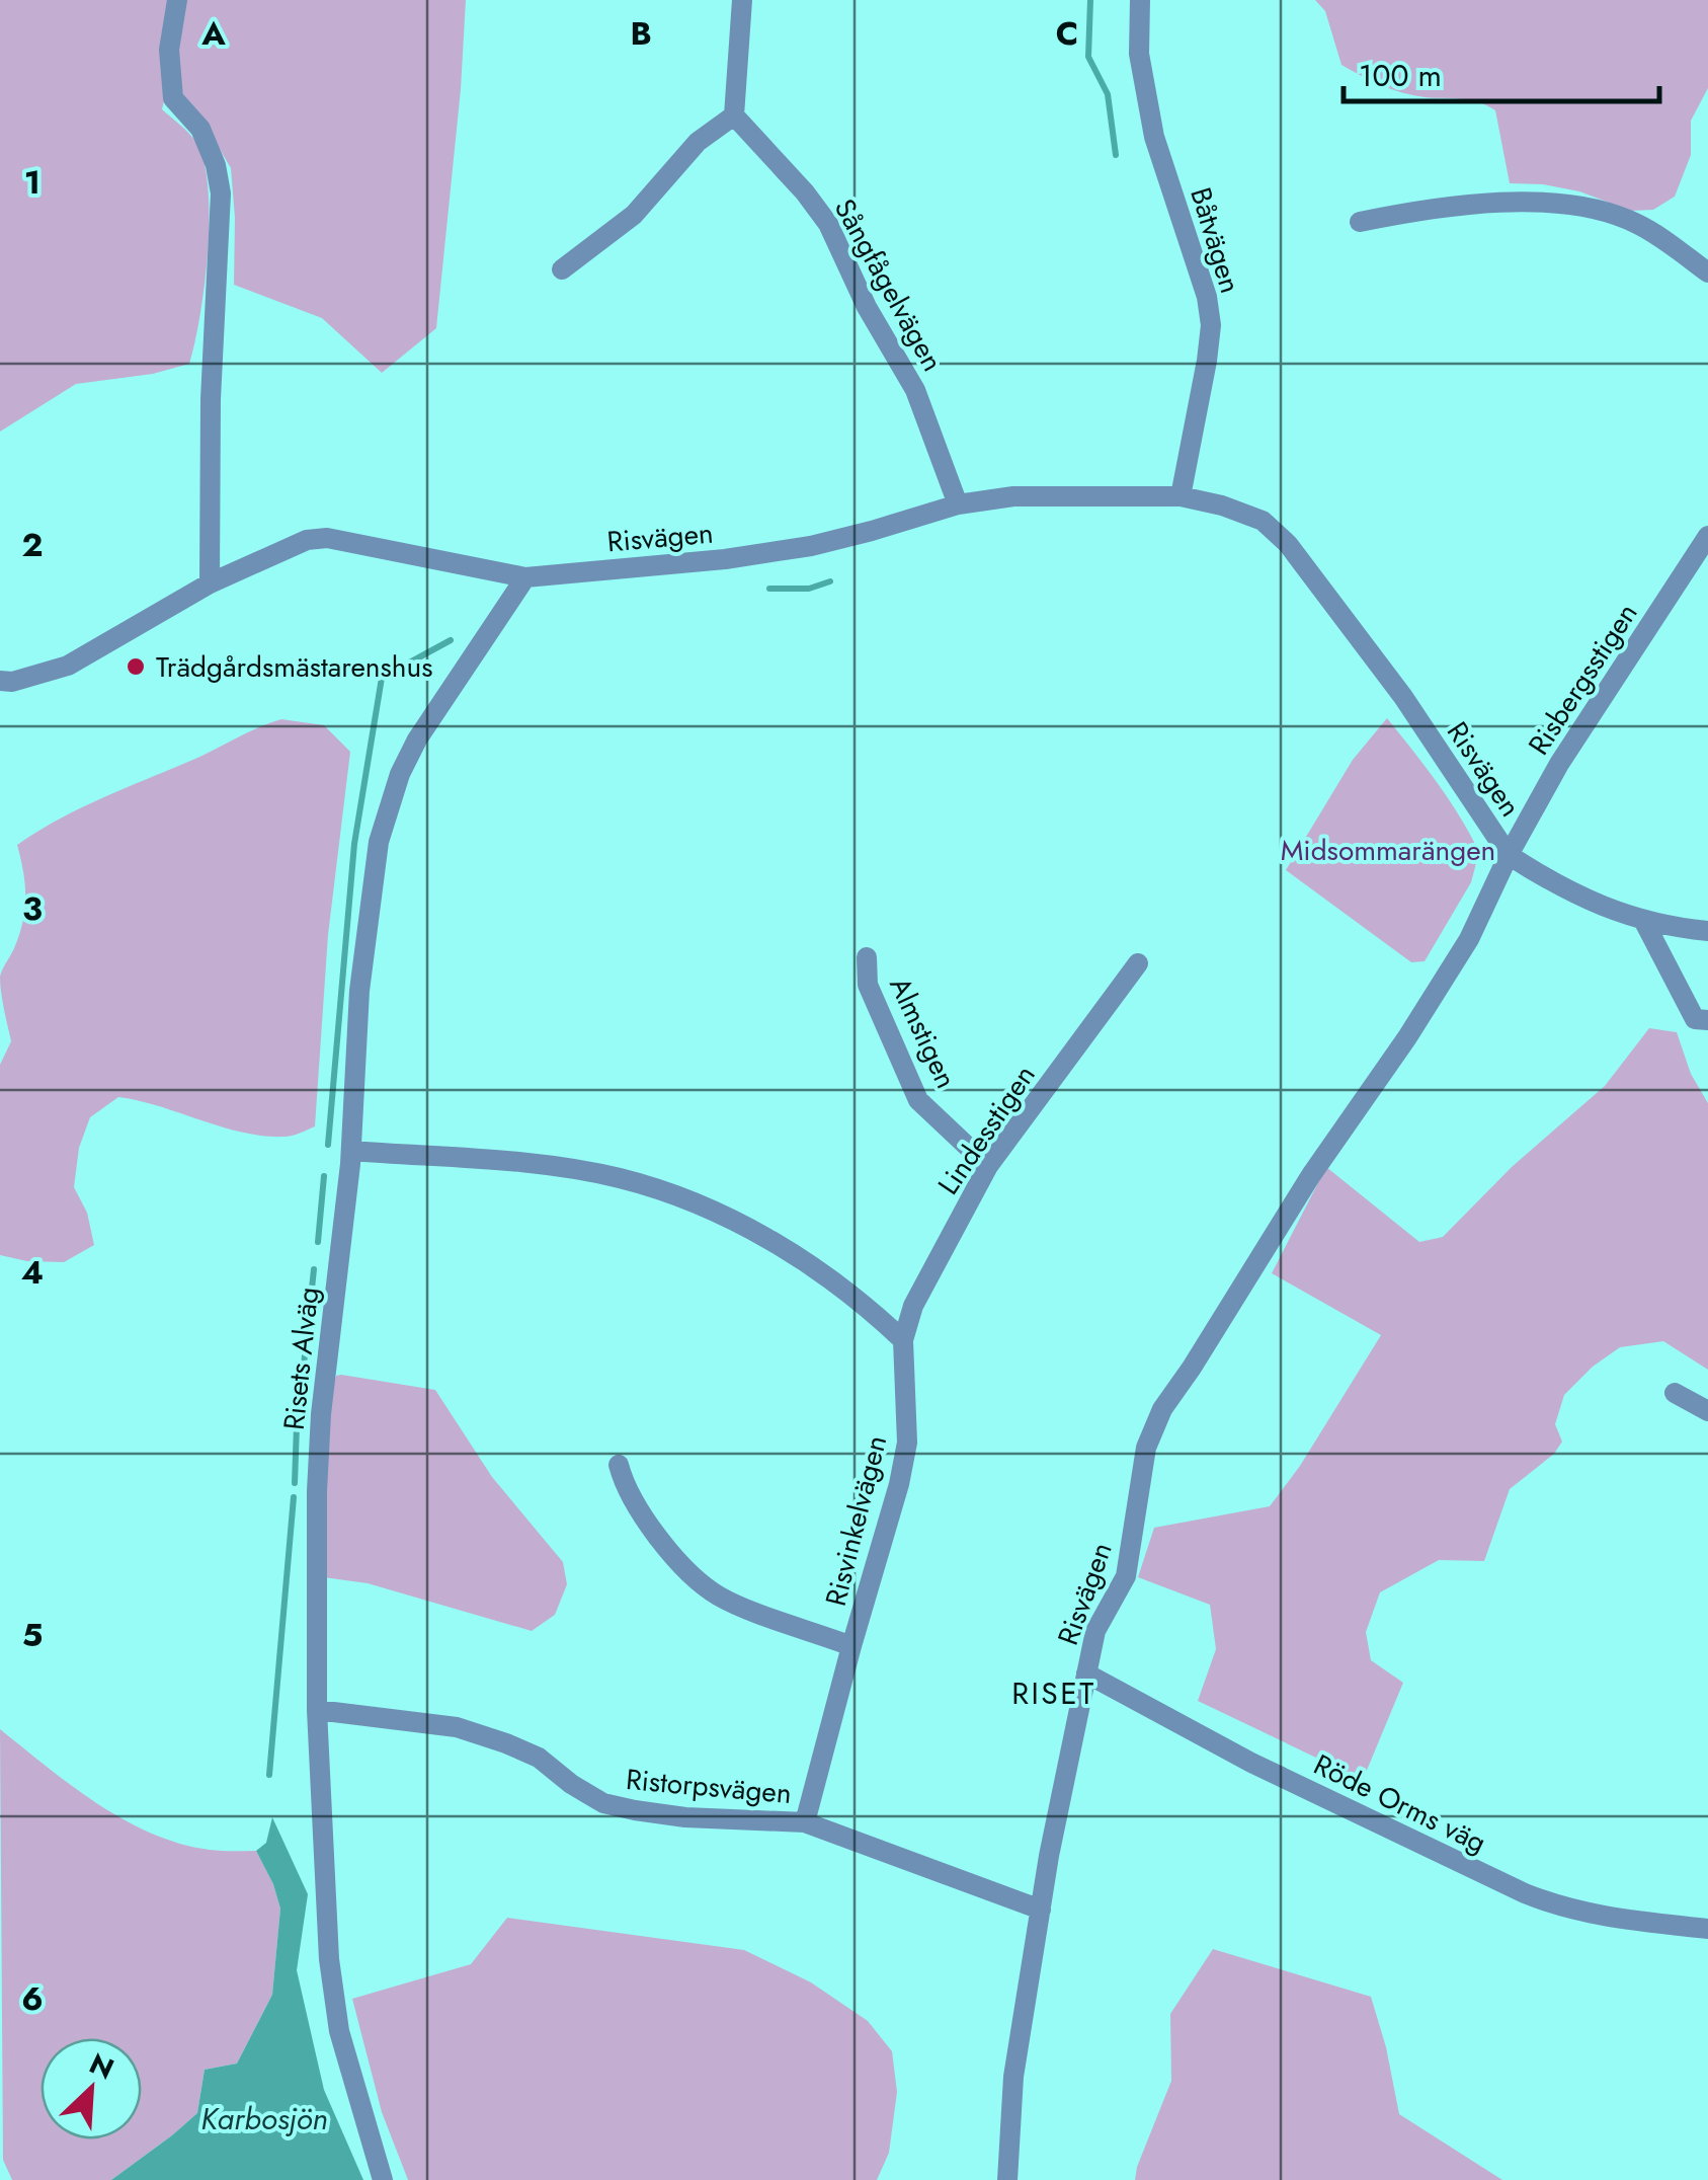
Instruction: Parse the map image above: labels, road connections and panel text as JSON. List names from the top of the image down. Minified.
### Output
{"streets":{"street":["Båtvägen","Sångfågelvägen","Risvägen","Risbergsstigen","Almstigen","Lindesstigen","Risets Alväg","Risvinkelvägen","Ristorpsvägen","Röde Orms väg"]},"crossings":[["Båtvägen","Risvägen"],["Sångfågelvägen","Risvägen"],["Risvägen","Risbergsstigen"],["Risvägen","Risets Alväg"],["Risvägen","Ristorpsvägen"],["Risvägen","Röde Orms väg"],["Almstigen","Lindesstigen"],["Lindesstigen","Risvinkelvägen"],["Risets Alväg","Ristorpsvägen"],["Risvinkelvägen","Ristorpsvägen"]],"districts":["RISET"],"water":["Karbosjön"],"parks":["Midsommarängen"],"places":["Trädgårdsmästarenshus"],"scale_bar":"100 m","north":"top right","grid":{"columns":["A","B","C"],"rows":["1","2","3","4","5","6"]}}
